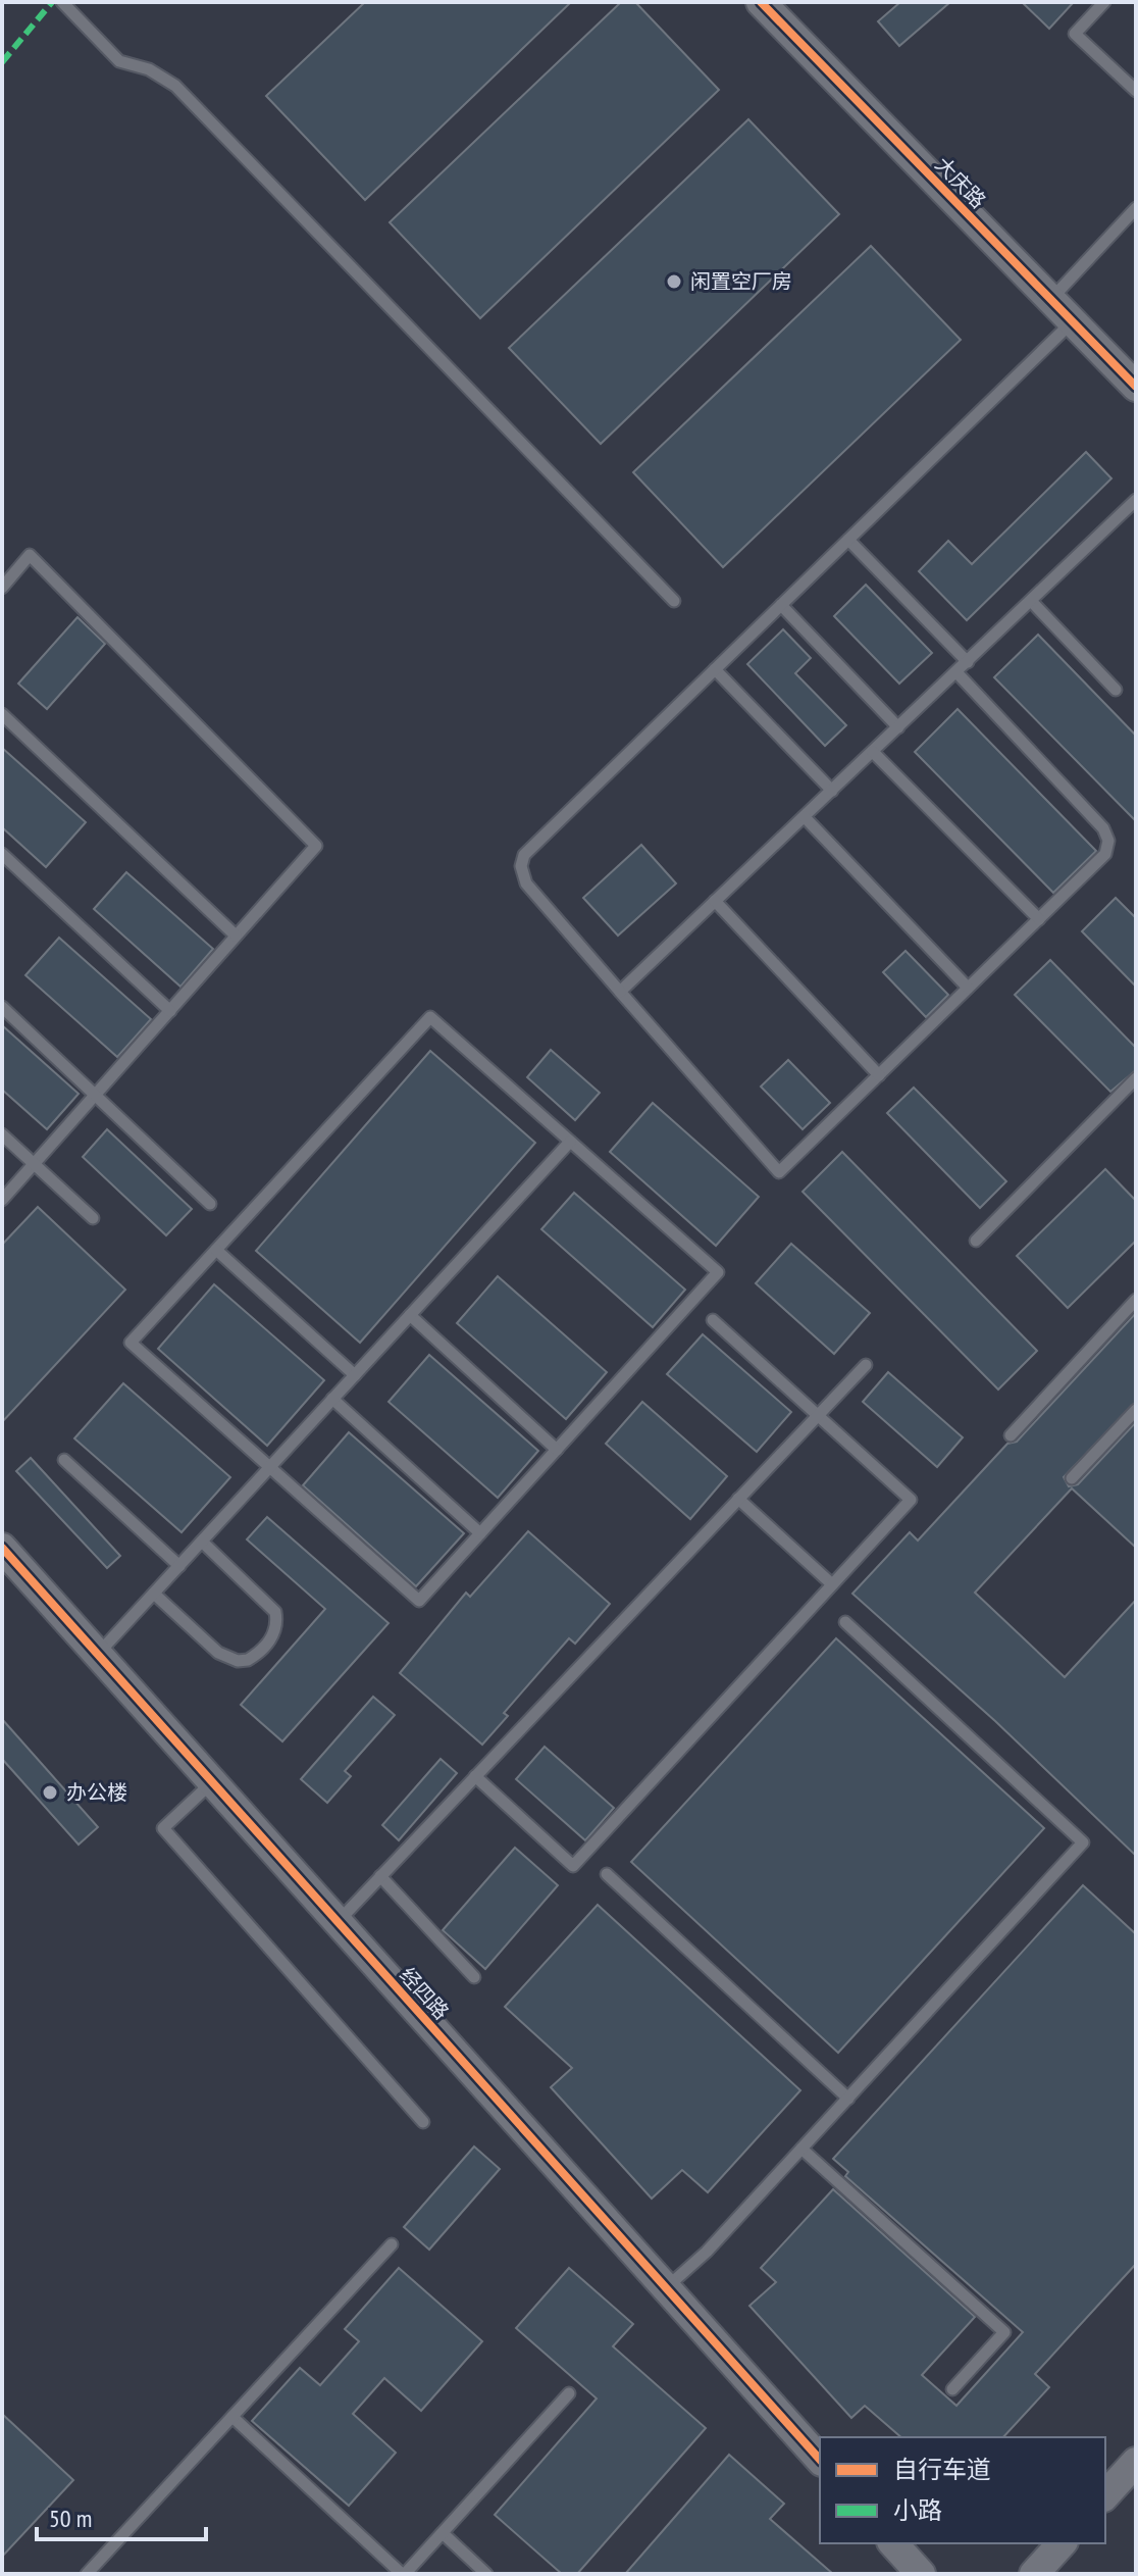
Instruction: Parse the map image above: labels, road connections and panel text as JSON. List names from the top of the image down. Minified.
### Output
{"streets":{"street":["大庆路","经四路"]},"places":["闲置空厂房","办公楼"],"legend":["自行车道","小路"],"scale_bar":"50 m"}
